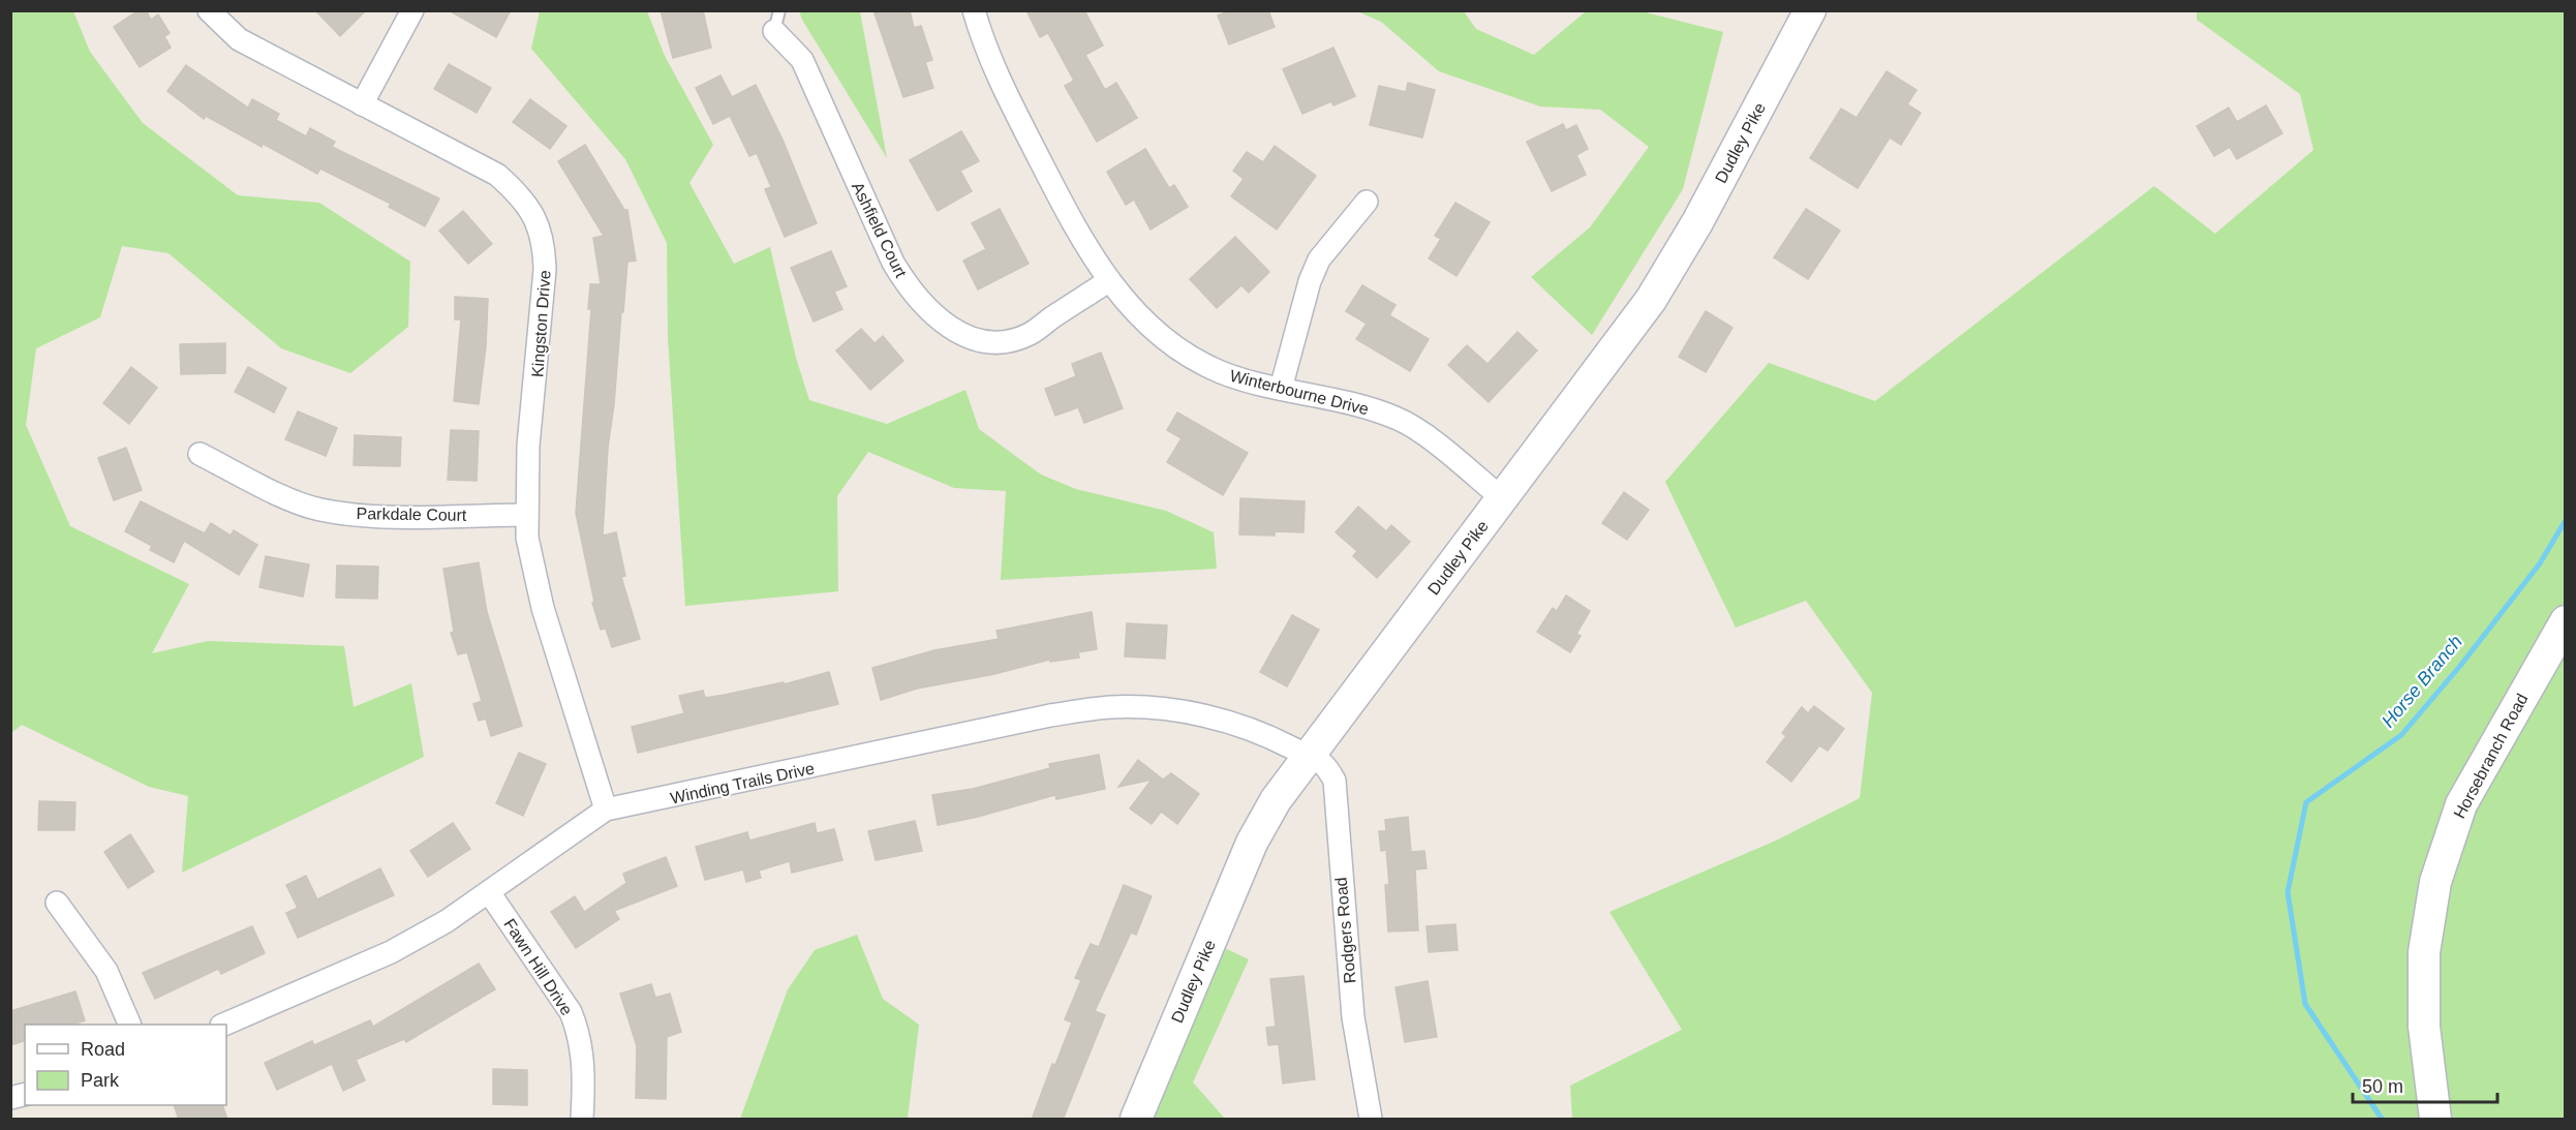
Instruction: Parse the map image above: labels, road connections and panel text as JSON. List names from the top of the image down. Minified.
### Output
{"streets":{"street":["Dudley Pike","Ashfield Court","Kingston Drive","Winterbourne Drive","Parkdale Court","Horsebranch Road","Winding Trails Drive","Rodgers Road","Fawn Hill Drive"]},"crossings":[["Dudley Pike","Winterbourne Drive"],["Dudley Pike","Winding Trails Drive"],["Dudley Pike","Rodgers Road"],["Ashfield Court","Winterbourne Drive"],["Kingston Drive","Parkdale Court"],["Kingston Drive","Winding Trails Drive"],["Winding Trails Drive","Rodgers Road"],["Winding Trails Drive","Fawn Hill Drive"]],"water":["Horse Branch"],"legend":["Road","Park"],"scale_bar":"50 m"}
